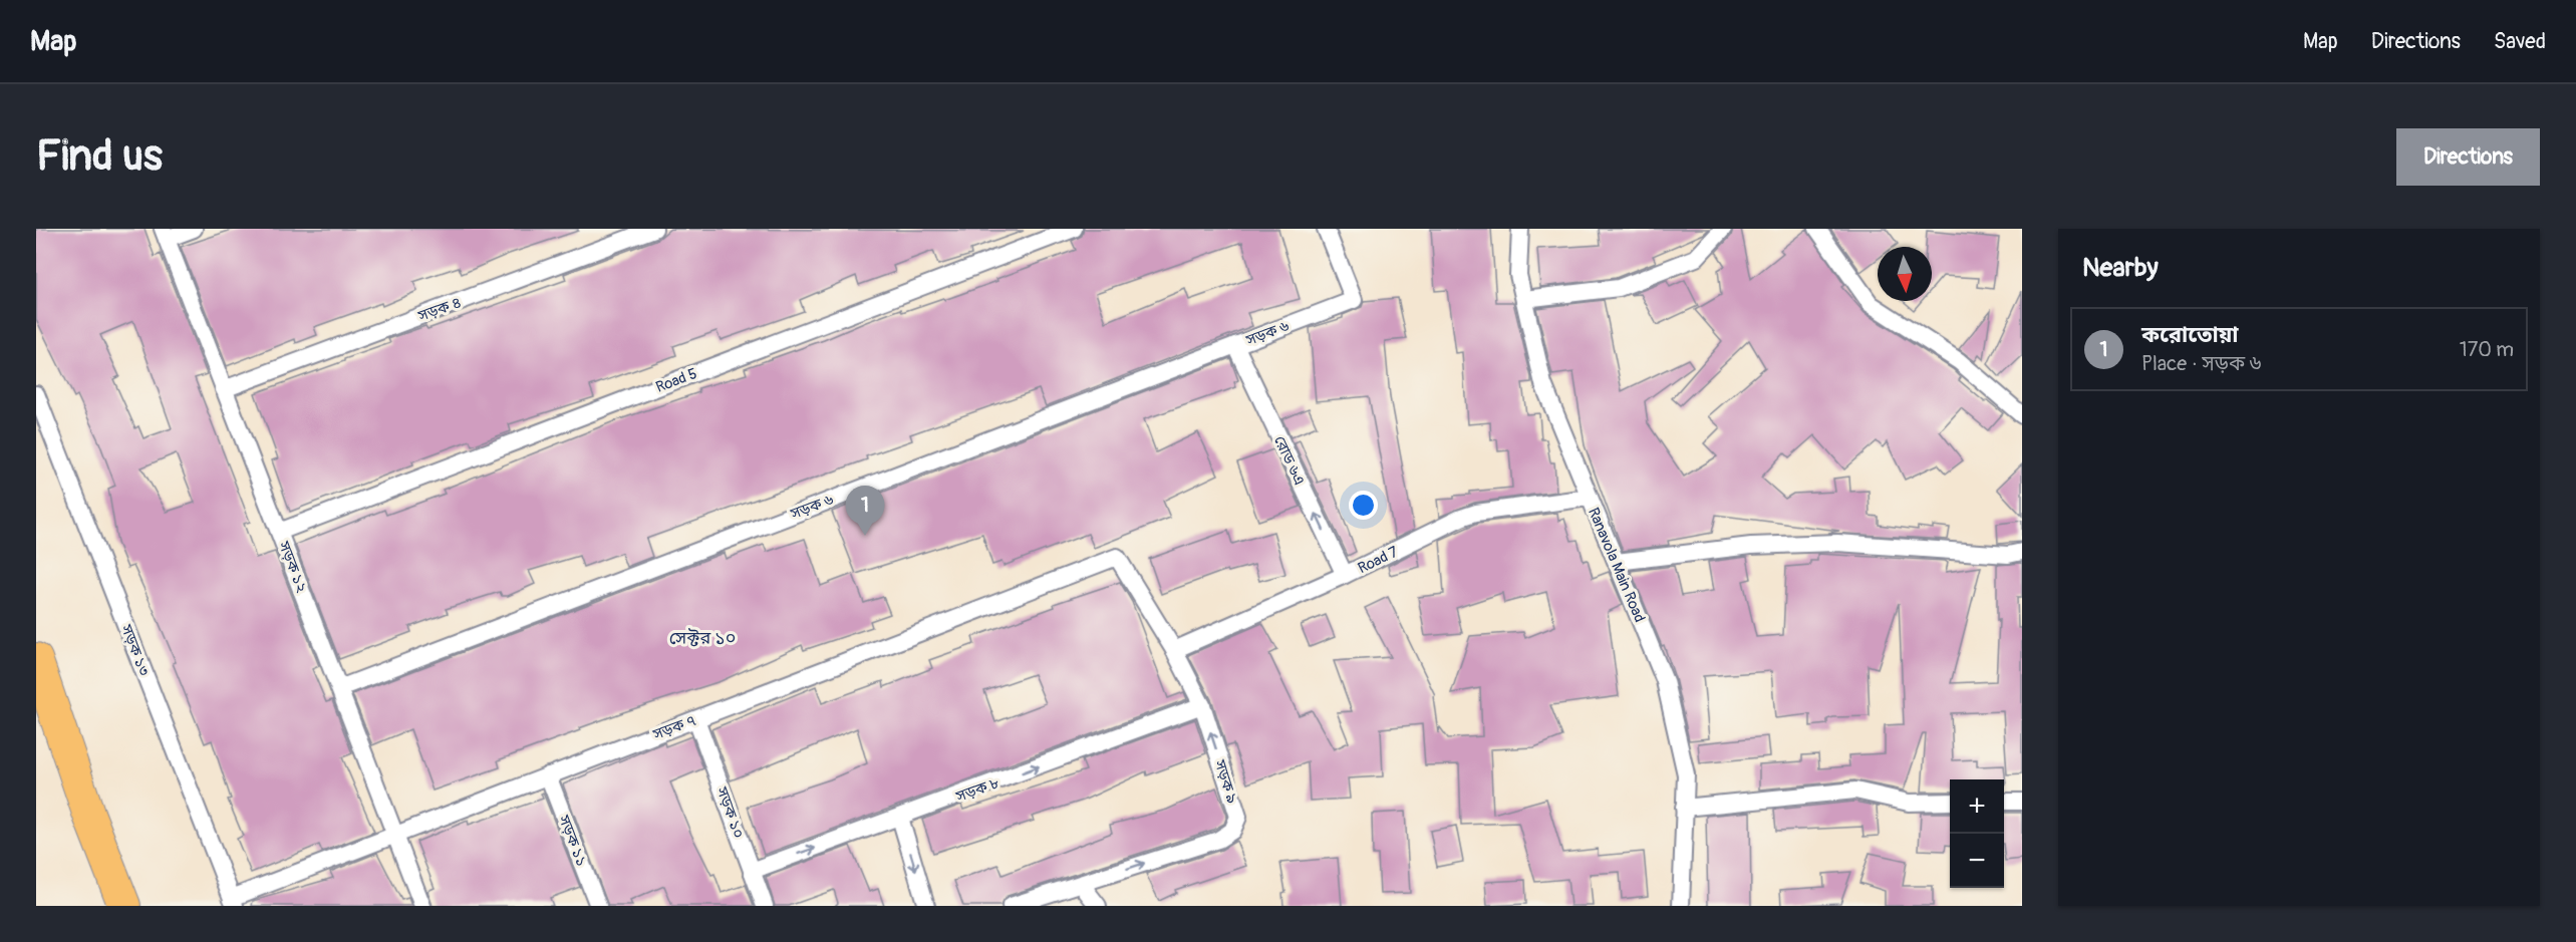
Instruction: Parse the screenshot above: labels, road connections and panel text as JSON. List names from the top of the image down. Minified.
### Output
{"streets":{"street":["সড়ক ৪","সড়ক ৬","Road 5","রোড ৬এ","Road 7","Ranavola Main Road","সড়ক ১২","সড়ক ১৩","সড়ক ৭","সড়ক ৯","সড়ক ৮","সড়ক ১০","সড়ক ১১"]},"crossings":[["সড়ক ৪","সড়ক ১২"],["সড়ক ৬","রোড ৬এ"],["সড়ক ৬","সড়ক ১২"],["Road 5","সড়ক ১২"],["রোড ৬এ","Road 7"],["Road 7","Ranavola Main Road"],["Road 7","সড়ক ৯"],["সড়ক ১২","সড়ক ৭"],["সড়ক ১৩","সড়ক ৭"],["সড়ক ৭","সড়ক ৯"],["সড়ক ৭","সড়ক ১০"],["সড়ক ৭","সড়ক ১১"],["সড়ক ৯","সড়ক ৮"],["সড়ক ৮","সড়ক ১০"]],"one_way":["রোড ৬এ","সড়ক ৮"],"districts":["সেক্টর ১০"],"north":"bottom","page":{"header":"Map","nav":["Map","Directions","Saved"],"buttons":"Directions","title":"Find us","heading":"Nearby","list":[{"mark":"1","name":"করোতোয়া","note":"Place · সড়ক ৬","value":"170 m"}],"pins":"1","map_buttons":["+","−"]}}
